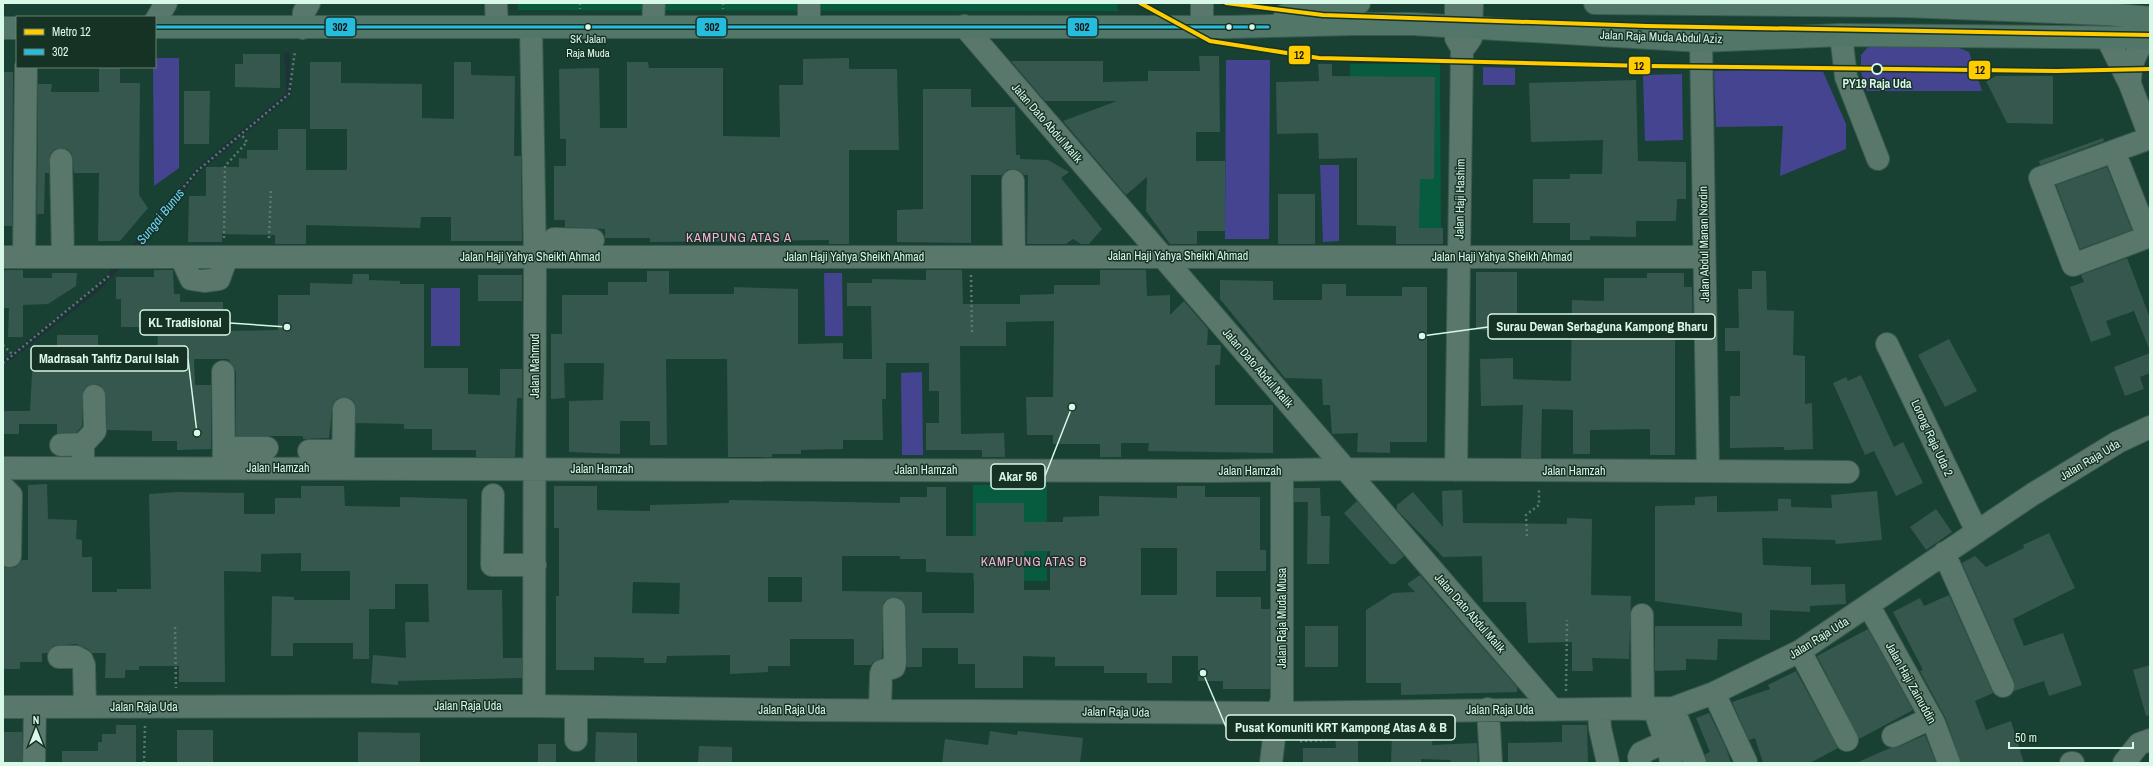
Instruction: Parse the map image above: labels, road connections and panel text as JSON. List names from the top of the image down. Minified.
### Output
{"streets":{"main road":["Jalan Raja Muda Abdul Aziz"],"street":["Jalan Dato Abdul Malik","Jalan Haji Hashim","Jalan Abdul Manan Nordin","Jalan Haji Yahya Sheikh Ahmad","Jalan Mahmud","Lorong Raja Uda 2","Jalan Raja Uda","Jalan Hamzah","Jalan Raja Muda Musa","Jalan Haji Zainuddin"]},"crossings":[["Jalan Raja Muda Abdul Aziz","Jalan Dato Abdul Malik"],["Jalan Raja Muda Abdul Aziz","Jalan Haji Hashim"],["Jalan Raja Muda Abdul Aziz","Jalan Abdul Manan Nordin"],["Jalan Raja Muda Abdul Aziz","Jalan Mahmud"],["Jalan Dato Abdul Malik","Jalan Haji Yahya Sheikh Ahmad"],["Jalan Dato Abdul Malik","Jalan Raja Uda"],["Jalan Dato Abdul Malik","Jalan Hamzah"],["Jalan Haji Hashim","Jalan Haji Yahya Sheikh Ahmad"],["Jalan Haji Hashim","Jalan Hamzah"],["Jalan Abdul Manan Nordin","Jalan Haji Yahya Sheikh Ahmad"],["Jalan Abdul Manan Nordin","Jalan Hamzah"],["Jalan Haji Yahya Sheikh Ahmad","Jalan Mahmud"],["Jalan Mahmud","Jalan Raja Uda"],["Jalan Mahmud","Jalan Hamzah"],["Lorong Raja Uda 2","Jalan Raja Uda"],["Jalan Raja Uda","Jalan Raja Muda Musa"],["Jalan Raja Uda","Jalan Haji Zainuddin"],["Jalan Hamzah","Jalan Raja Muda Musa"]],"districts":["KAMPUNG ATAS A","KAMPUNG ATAS B"],"water":["Sungai Bunus"],"places":["SK Jalan Raja Muda","PY19 Raja Uda","KL Tradisional","Surau Dewan Serbaguna Kampong Bharu","Akar 56","Madrasah Tahfiz Darul Islah","Pusat Komuniti KRT Kampong Atas A & B"],"lines":["metro line 12","transit line 302"],"legend":["Metro 12","302"],"scale_bar":"50 m","north":"top"}
